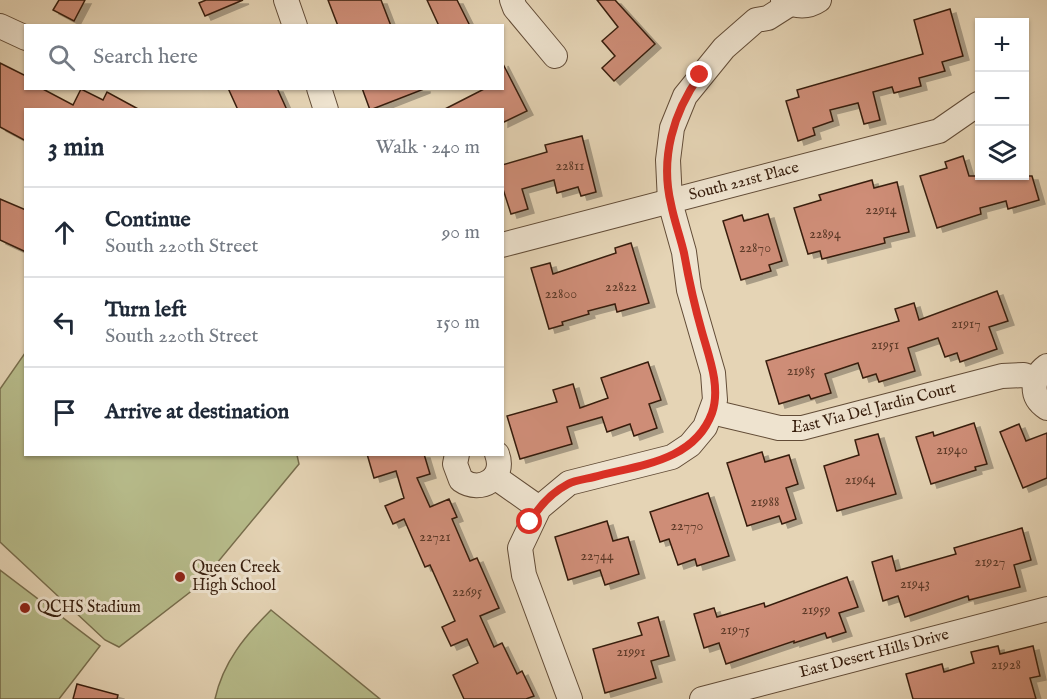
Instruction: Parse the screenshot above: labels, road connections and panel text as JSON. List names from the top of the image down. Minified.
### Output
{"streets":{"street":["South 221st Place","East Via Del Jardin Court","East Desert Hills Drive"]},"places":["Queen Creek High School","QCHS Stadium"],"house_numbers":["22811","22914","22894","22870","22822","22800","21917","21951","21985","21940","21964","21988","22770","22721","22744","21927","21943","22695","21959","21975","21991","21928"],"page":{"map_buttons":["+","−"],"search":"Search here","heading":["3 min","Walk · 240 m"],"list":[["Continue","South 220th Street","90 m"],["Turn left","South 220th Street","150 m"],"Arrive at destination"]}}
